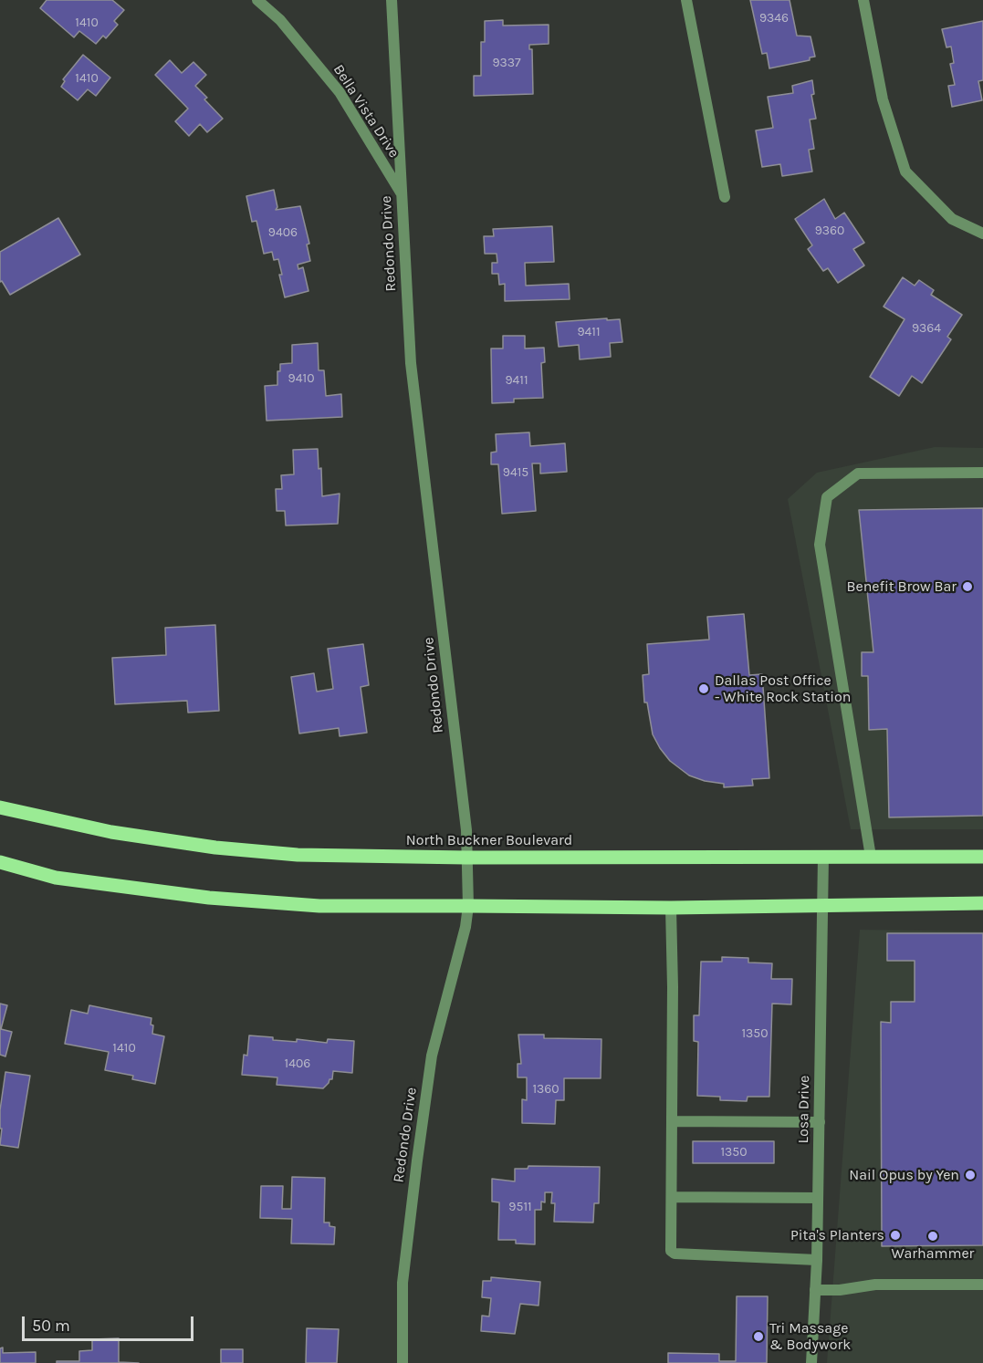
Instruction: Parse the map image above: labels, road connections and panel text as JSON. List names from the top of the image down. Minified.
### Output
{"streets":{"main road":["North Buckner Boulevard"],"street":["Bella Vista Drive","Redondo Drive","Losa Drive"]},"crossings":[["Bella Vista Drive","Redondo Drive"],["Redondo Drive","North Buckner Boulevard"],["North Buckner Boulevard","Losa Drive"]],"places":["Benefit Brow Bar","Dallas Post Office - White Rock Station","Nail Opus by Yen","Pita's Planters","Warhammer","Tri Massage & Bodywork"],"house_numbers":["9346","1410","9337","1410","9360","9406","9364","9411","9410","9411","9415","1350","1410","1406","1360","1350","9511"],"scale_bar":"50 m"}
